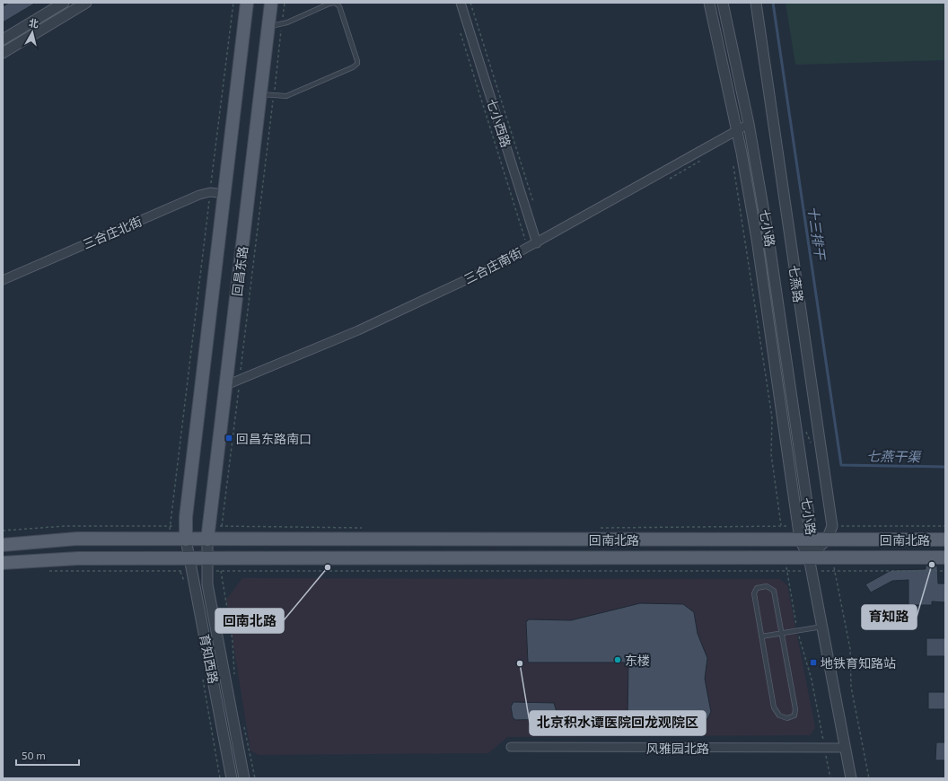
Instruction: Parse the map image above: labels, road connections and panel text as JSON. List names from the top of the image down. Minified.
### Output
{"streets":{"main road":["回昌东路","回南北路"],"street":["七小西路","七小路","三合庄北街","三合庄南街","七燕路","育知西路","风雅园北路"]},"crossings":[["七小西路","三合庄南街"],["七小路","三合庄南街"],["七小路","回南北路"],["三合庄北街","回昌东路"],["三合庄南街","回昌东路"],["回昌东路","回南北路"],["回昌东路","育知西路"],["七燕路","回南北路"],["回南北路","育知西路"]],"water":["十三排干","七燕干渠"],"places":{"transit":["回昌东路南口","地铁育知路站"],"other":["育知路","回南北路","东楼","北京积水谭医院回龙观院区"]},"scale_bar":"50 m","north":"top"}
